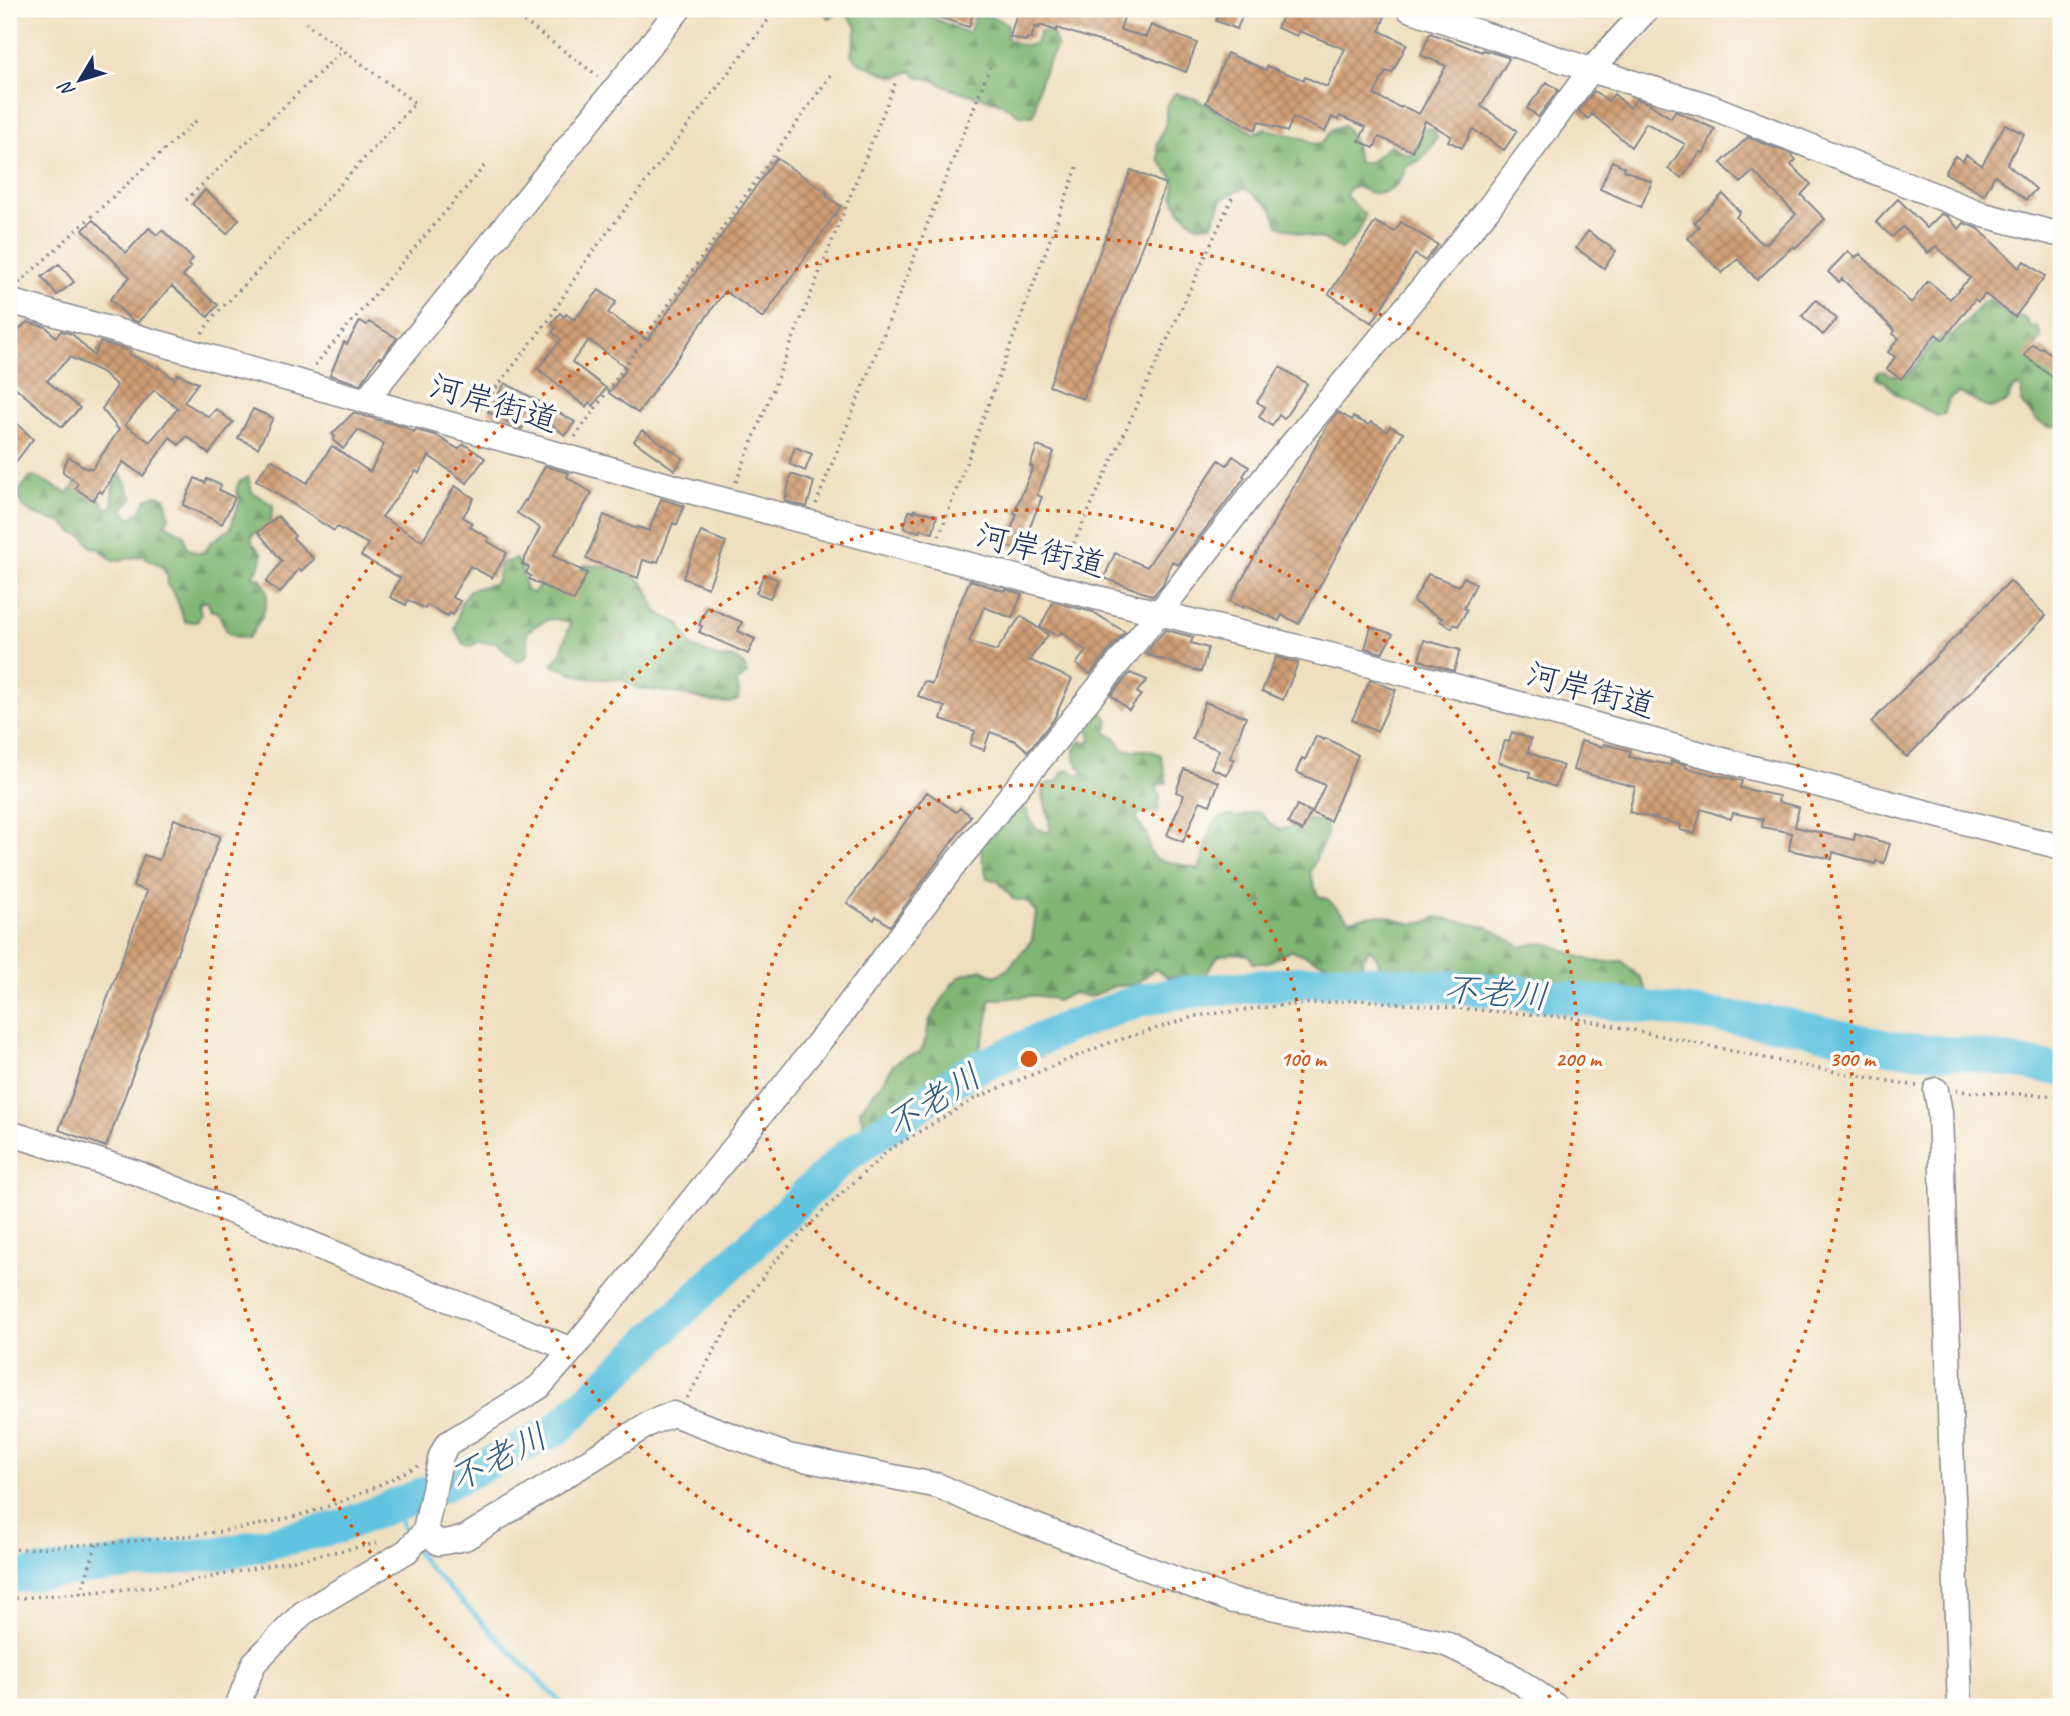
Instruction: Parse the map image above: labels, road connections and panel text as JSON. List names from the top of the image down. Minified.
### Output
{"streets":{"street":["河岸街道"]},"water":["不老川"],"north":"bottom left","rings":["100 m","200 m","300 m"]}
